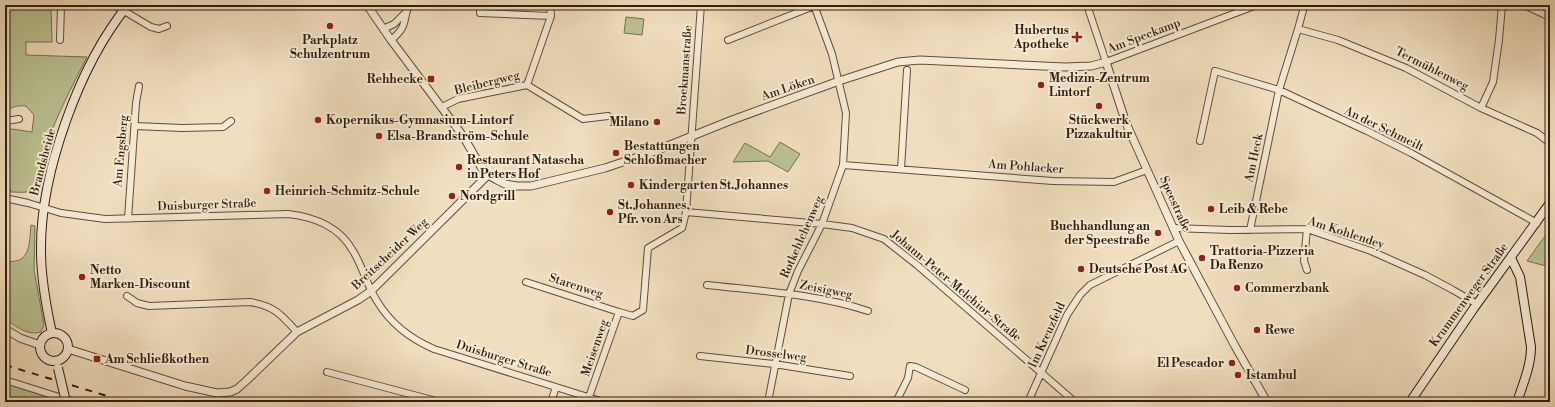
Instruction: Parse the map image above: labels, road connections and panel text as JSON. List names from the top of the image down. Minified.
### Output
{"streets":{"main road":["Brandsheide","Krummenweger Straße"],"street":["Am Speckamp","Termühlenweg","Broekmanstraße","Bleibergweg","Am Löken","An der Schmeilt","Am Engsberg","Am Heck","Am Pohlacker","Speestraße","Duisburger Straße","Am Kohlendey","Rotkehlchenweg","Breitscheider Weg","Starenweg","Johann-Peter-Melchior-Straße","Zeisigweg","Im Kreuzfeld","Meisenweg","Drosselweg"]},"crossings":[["Am Speckamp","Am Löken"],["Am Speckamp","Speestraße"],["Broekmanstraße","Am Löken"],["Broekmanstraße","Meisenweg"],["Am Löken","Speestraße"],["Am Löken","Rotkehlchenweg"],["Am Löken","Breitscheider Weg"],["Am Löken","Meisenweg"],["An der Schmeilt","Am Heck"],["An der Schmeilt","Krummenweger Straße"],["Am Engsberg","Duisburger Straße"],["Am Heck","Am Kohlendey"],["Brandsheide","Duisburger Straße"],["Brandsheide","Breitscheider Weg"],["Am Pohlacker","Speestraße"],["Am Pohlacker","Rotkehlchenweg"],["Speestraße","Am Kohlendey"],["Speestraße","Im Kreuzfeld"],["Duisburger Straße","Breitscheider Weg"],["Duisburger Straße","Meisenweg"],["Am Kohlendey","Krummenweger Straße"],["Rotkehlchenweg","Johann-Peter-Melchior-Straße"],["Rotkehlchenweg","Zeisigweg"],["Rotkehlchenweg","Drosselweg"],["Starenweg","Meisenweg"],["Johann-Peter-Melchior-Straße","Im Kreuzfeld"],["Johann-Peter-Melchior-Straße","Meisenweg"]],"places":{"other":["Parkplatz Schulzentrum","Medizin-Zentrum Lintorf","Stückwerk Pizzakultur","Kopernikus-Gymnasium-Lintorf","Milano","Elsa-Brandström-Schule","Bestattungen Schloßmacher","Restaurant Natascha in Peters Hof","Kindergarten St. Johannes","Heinrich-Schmitz-Schule","Nordgrill","Leib & Rebe","St. Johannes, Pfr. von Ars","Buchhandlung an der Speestraße","Trattoria-Pizzeria Da Renzo","Deutsche Post AG","Netto Marken-Discount","Commerzbank","Rewe","El Pescador","Istambul"],"health":["Hubertus Apotheke"],"transit":["Rehhecke","Am Schließkothen"]}}
